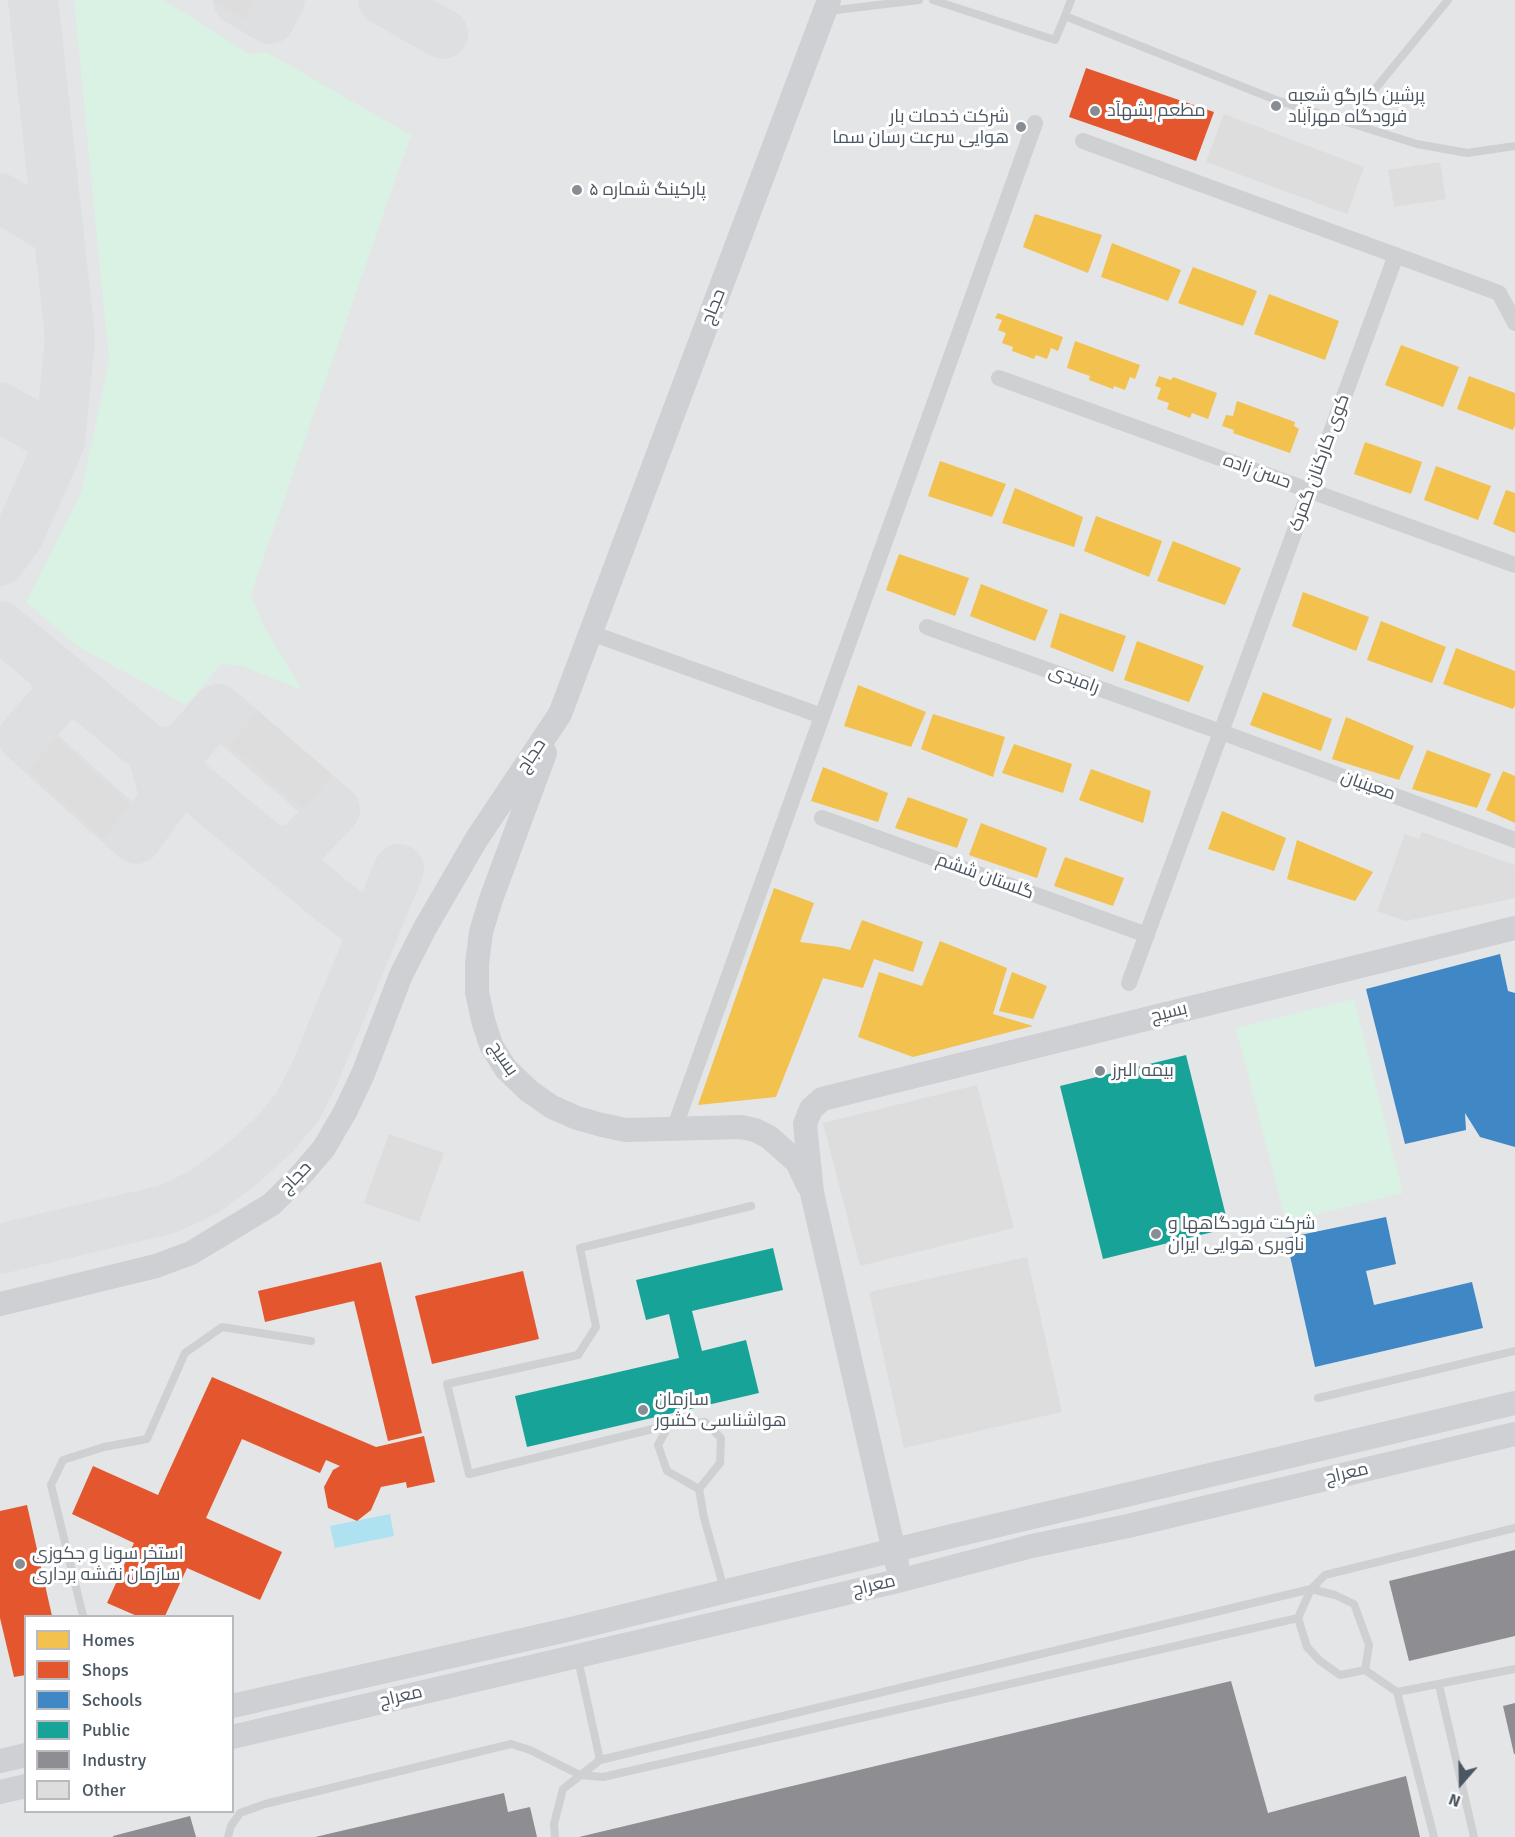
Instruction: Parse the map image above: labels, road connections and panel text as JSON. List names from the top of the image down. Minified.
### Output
{"streets":{"main road":["حجاج","بسیج","معراج"],"street":["کوی کارکنان گمرک","حسن زاده","رامبدی","معینیان","گلستان ششم"]},"crossings":[["حجاج","بسیج"],["کوی کارکنان گمرک","حسن زاده"],["کوی کارکنان گمرک","رامبدی"],["کوی کارکنان گمرک","معینیان"],["کوی کارکنان گمرک","گلستان ششم"],["رامبدی","معینیان"]],"places":["پرشین کارگو شعبه فرودگاه مهرآباد","مطعم بشهآد","شرکت خدمات بار هوایی سرعت رسان سما","پارکینگ شماره ۵","بیمه البرز","شرکت فرودگاهها و ناوبری هوایی ایران","سازمان هواشناسی کشور","استخر سونا و جکوزی سازمان نقشه برداری"],"legend":["Homes","Shops","Schools","Public","Industry","Other"],"north":"bottom"}
